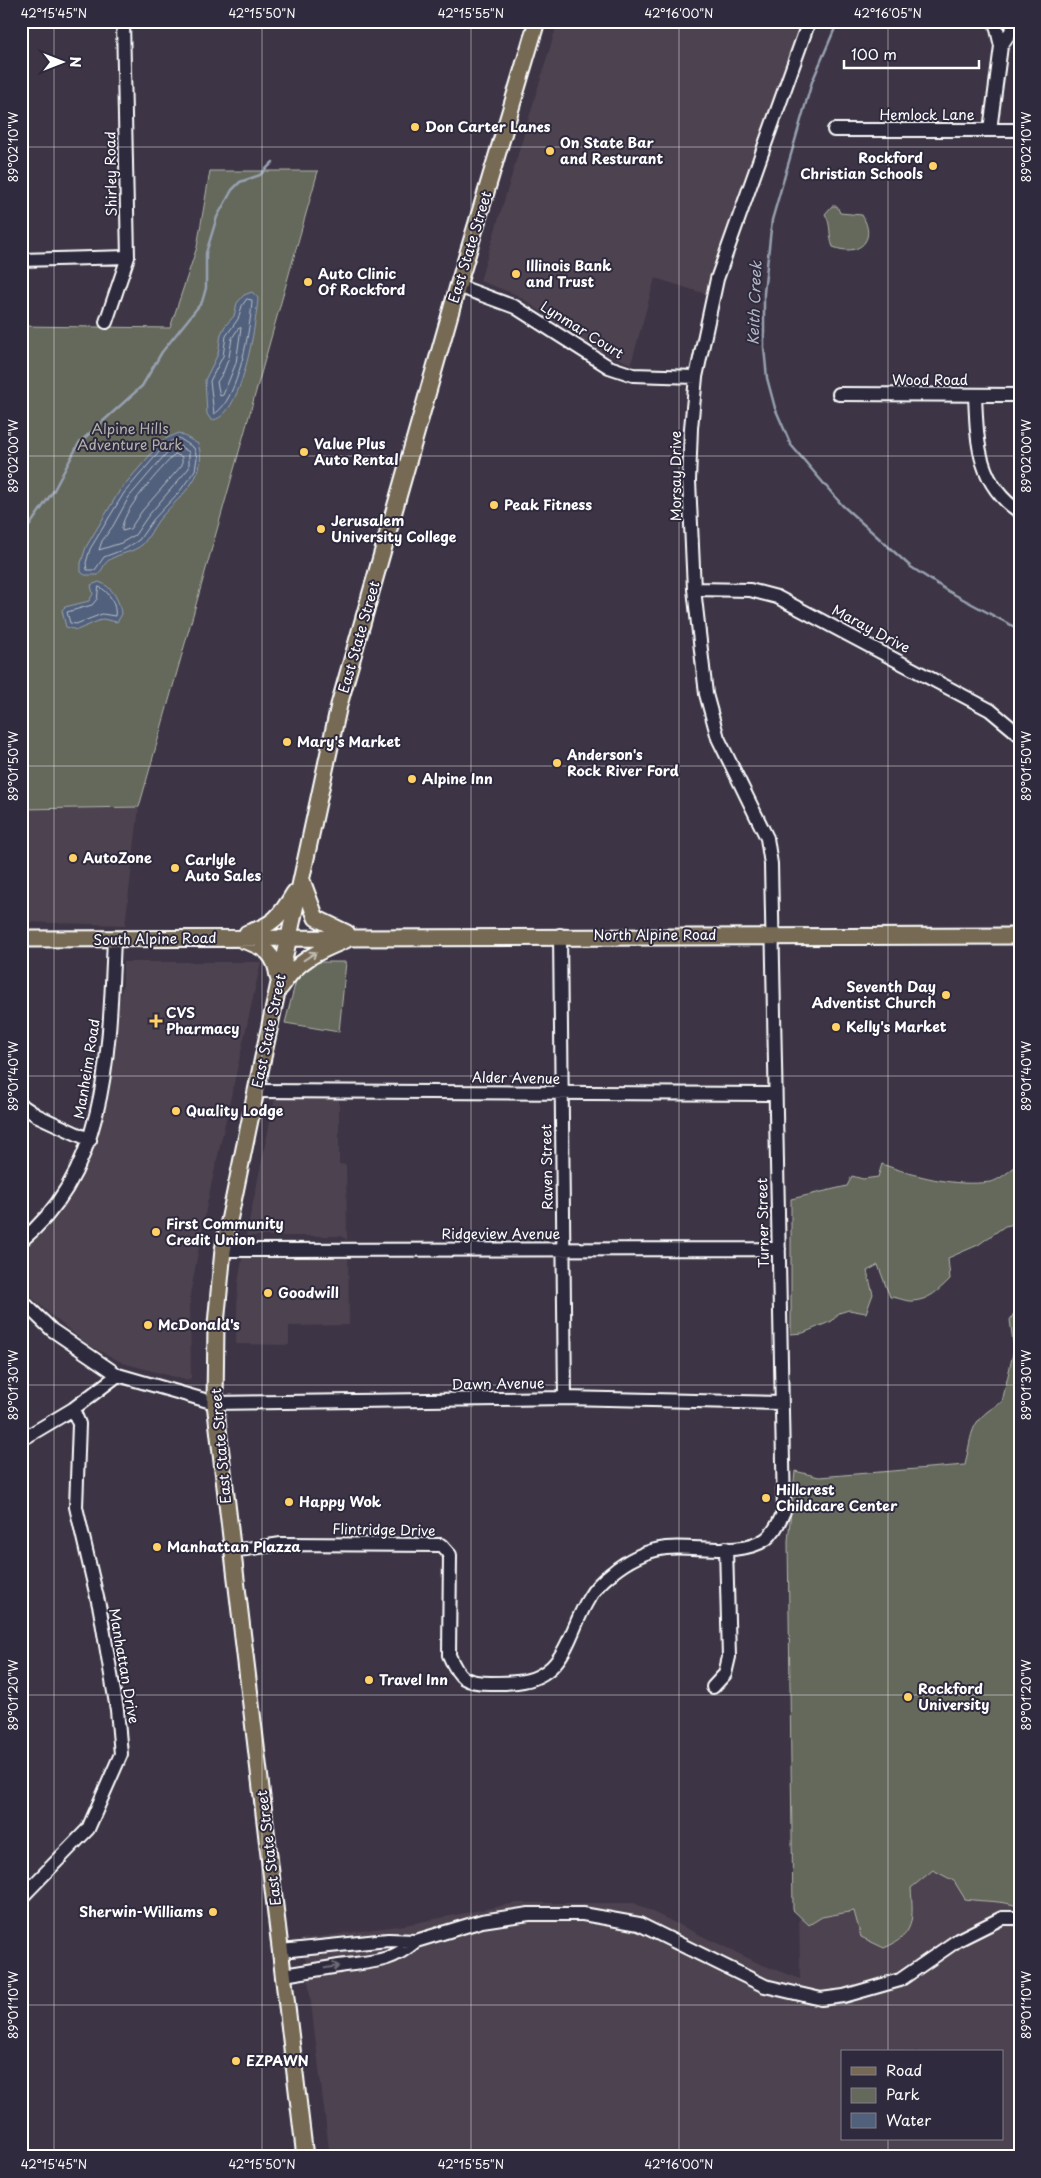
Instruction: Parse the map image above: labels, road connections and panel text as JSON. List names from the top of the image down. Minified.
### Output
{"streets":{"main road":["East State Street","North Alpine Road","South Alpine Road"],"street":["Hemlock Lane","Shirley Road","Lynmar Court","Wood Road","Morsay Drive","Maray Drive","Manheim Road","Alder Avenue","Raven Street","Turner Street","Ridgeview Avenue","Dawn Avenue","Flintridge Drive","Manhattan Drive"]},"crossings":[["East State Street","Lynmar Court"],["East State Street","North Alpine Road"],["East State Street","South Alpine Road"],["East State Street","Alder Avenue"],["East State Street","Ridgeview Avenue"],["East State Street","Dawn Avenue"],["East State Street","Flintridge Drive"],["Lynmar Court","Morsay Drive"],["Morsay Drive","Maray Drive"],["Morsay Drive","North Alpine Road"],["Morsay Drive","Turner Street"],["North Alpine Road","South Alpine Road"],["North Alpine Road","Raven Street"],["North Alpine Road","Turner Street"],["South Alpine Road","Manheim Road"],["Alder Avenue","Raven Street"],["Alder Avenue","Turner Street"],["Raven Street","Ridgeview Avenue"],["Raven Street","Dawn Avenue"],["Turner Street","Ridgeview Avenue"],["Turner Street","Dawn Avenue"],["Turner Street","Flintridge Drive"]],"water":["Keith Creek"],"parks":["Alpine Hills Adventure Park"],"places":{"other":["Don Carter Lanes","On State Bar and Resturant","Rockford Christian Schools","Illinois Bank and Trust","Auto Clinic Of Rockford","Value Plus Auto Rental","Peak Fitness","Jerusalem University College","Mary's Market","Anderson's Rock River Ford","Alpine Inn","AutoZone","Carlyle Auto Sales","Seventh Day Adventist Church","Kelly's Market","Quality Lodge","First Community Credit Union","Goodwill","McDonald's","Hillcrest Childcare Center","Happy Wok","Manhattan Plazza","Travel Inn","Rockford University","Sherwin-Williams","EZPAWN"],"health":["CVS Pharmacy"]},"legend":["Road","Park","Water"],"scale_bar":"100 m","north":"right","coordinates":["42°15'45\"N","42°15'50\"N","42°15'55\"N","42°16'00\"N","42°16'05\"N","89°02'10\"W","89°02'00\"W","89°01'50\"W","89°01'40\"W","89°01'30\"W","89°01'20\"W","89°01'10\"W"]}
